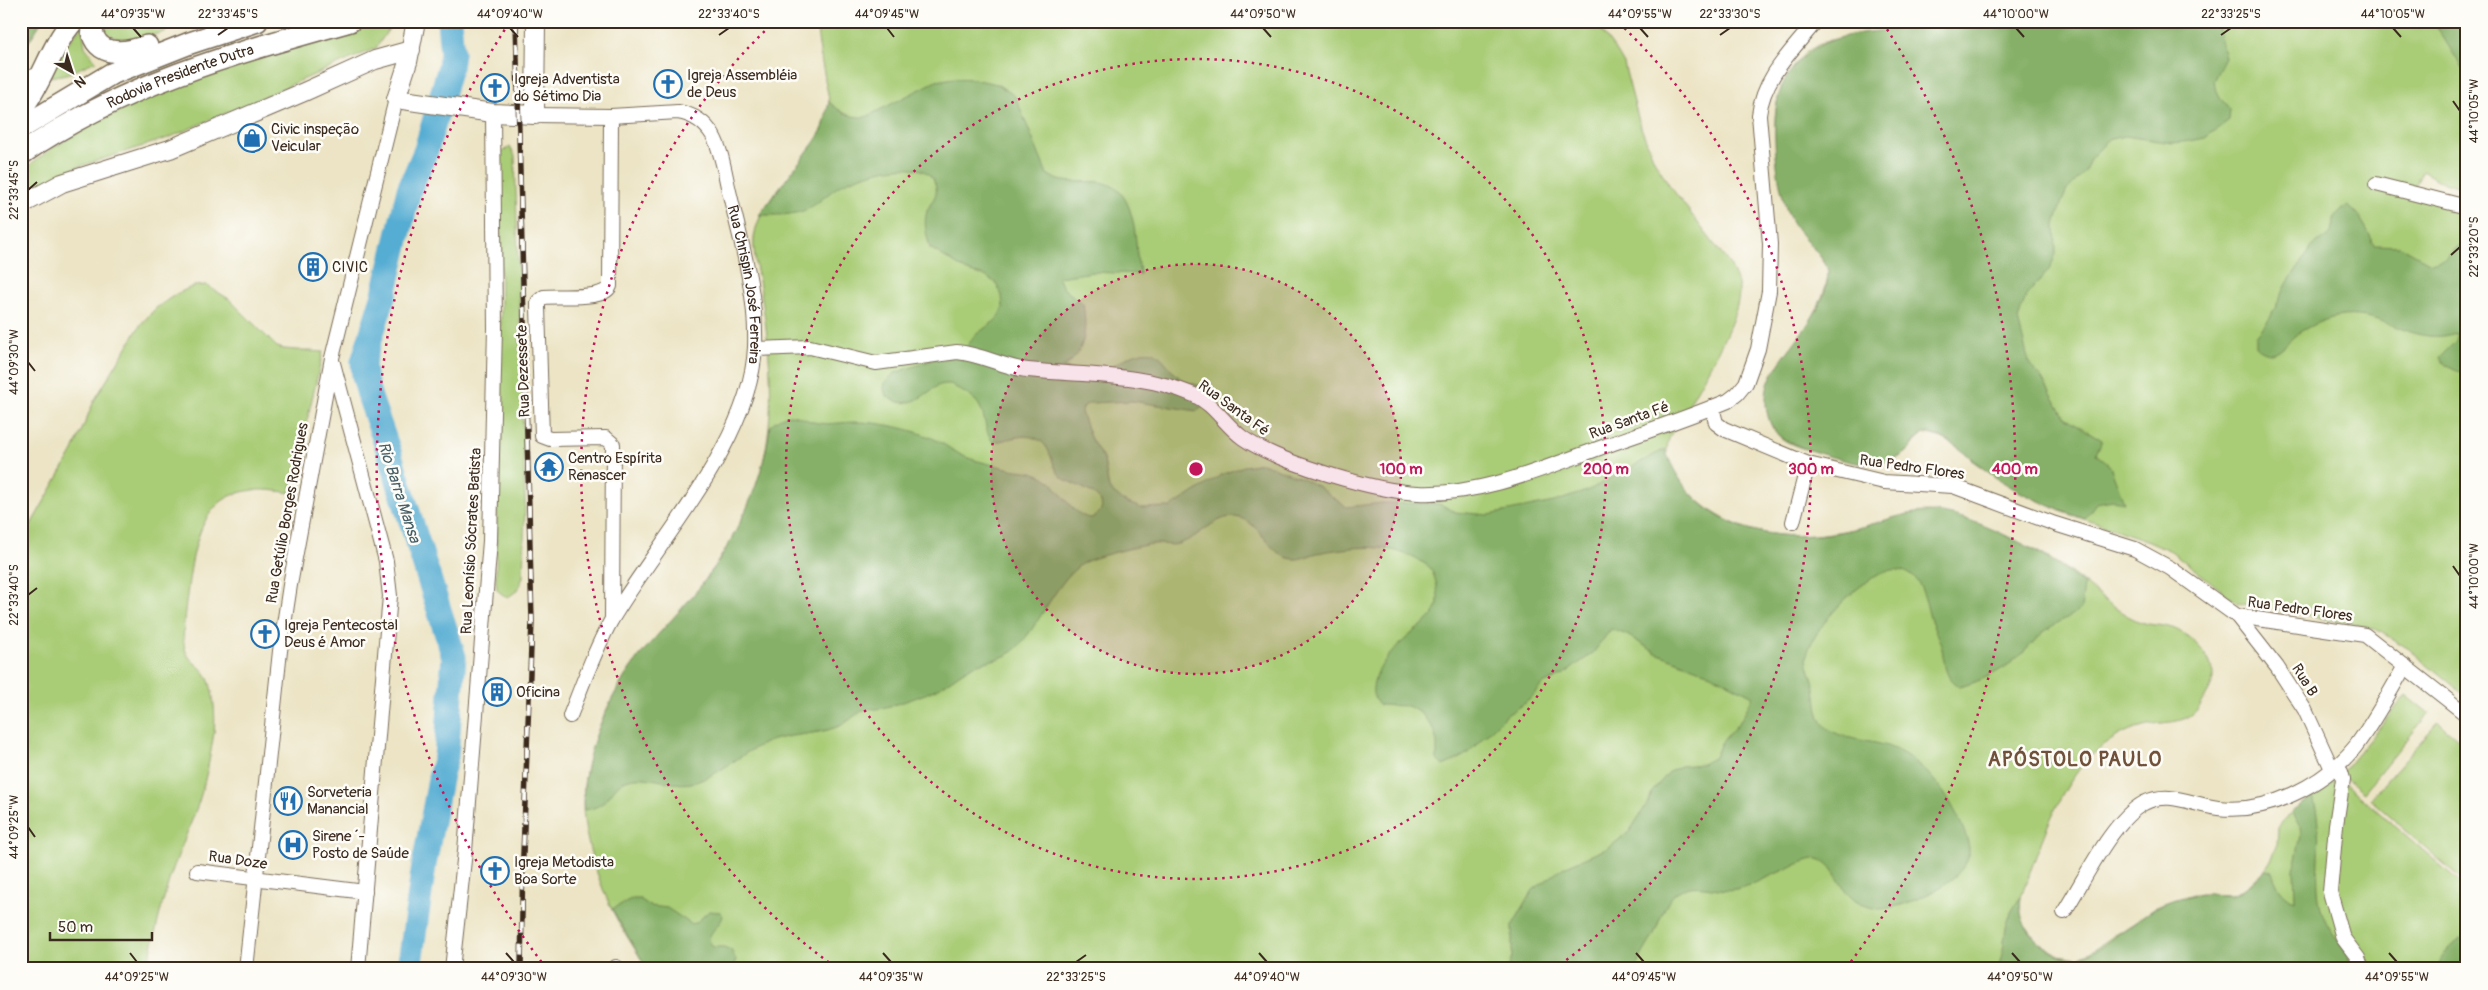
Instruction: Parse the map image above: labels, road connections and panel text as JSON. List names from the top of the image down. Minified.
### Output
{"streets":{"highway":["Rodovia Presidente Dutra"],"main road":["Rua Chrispin José Ferreira"],"street":["Rua Dezessete","Rua Santa Fé","Rua Pedro Flores","Rua Getúlio Borges Rodrigues","Rua Leonísio Sócrates Batista","Rua B","Rua Doze"]},"crossings":[["Rua Chrispin José Ferreira","Rua Dezessete"],["Rua Chrispin José Ferreira","Rua Santa Fé"],["Rua Chrispin José Ferreira","Rua Getúlio Borges Rodrigues"],["Rua Chrispin José Ferreira","Rua Leonísio Sócrates Batista"],["Rua Santa Fé","Rua Pedro Flores"],["Rua Pedro Flores","Rua B"],["Rua Getúlio Borges Rodrigues","Rua Doze"]],"districts":["APÓSTOLO PAULO"],"water":["Rio Barra Mansa"],"places":{"church":["Igreja Assembléia de Deus","Igreja Adventista do Sétimo Dia","Igreja Pentecostal Deus é Amor","Igreja Metodista Boa Sorte"],"shop":["Civic inspeção Veicular"],"building":["CIVIC","Oficina"],"temple":["Centro Espírita Renascer"],"restaurant":["Sorveteria Manancial"],"hospital":["Sirene ´- Posto de Saúde"]},"scale_bar":"50 m","north":"bottom right","coordinates":["44°09'35\"W","22°33'45\"S","44°09'40\"W","22°33'40\"S","44°09'45\"W","44°09'50\"W","44°09'55\"W","22°33'30\"S","44°10'00\"W","22°33'25\"S","44°10'05\"W","22°33'20\"S","44°09'30\"W","44°09'25\"W"],"rings":["100 m","200 m","300 m","400 m"]}
